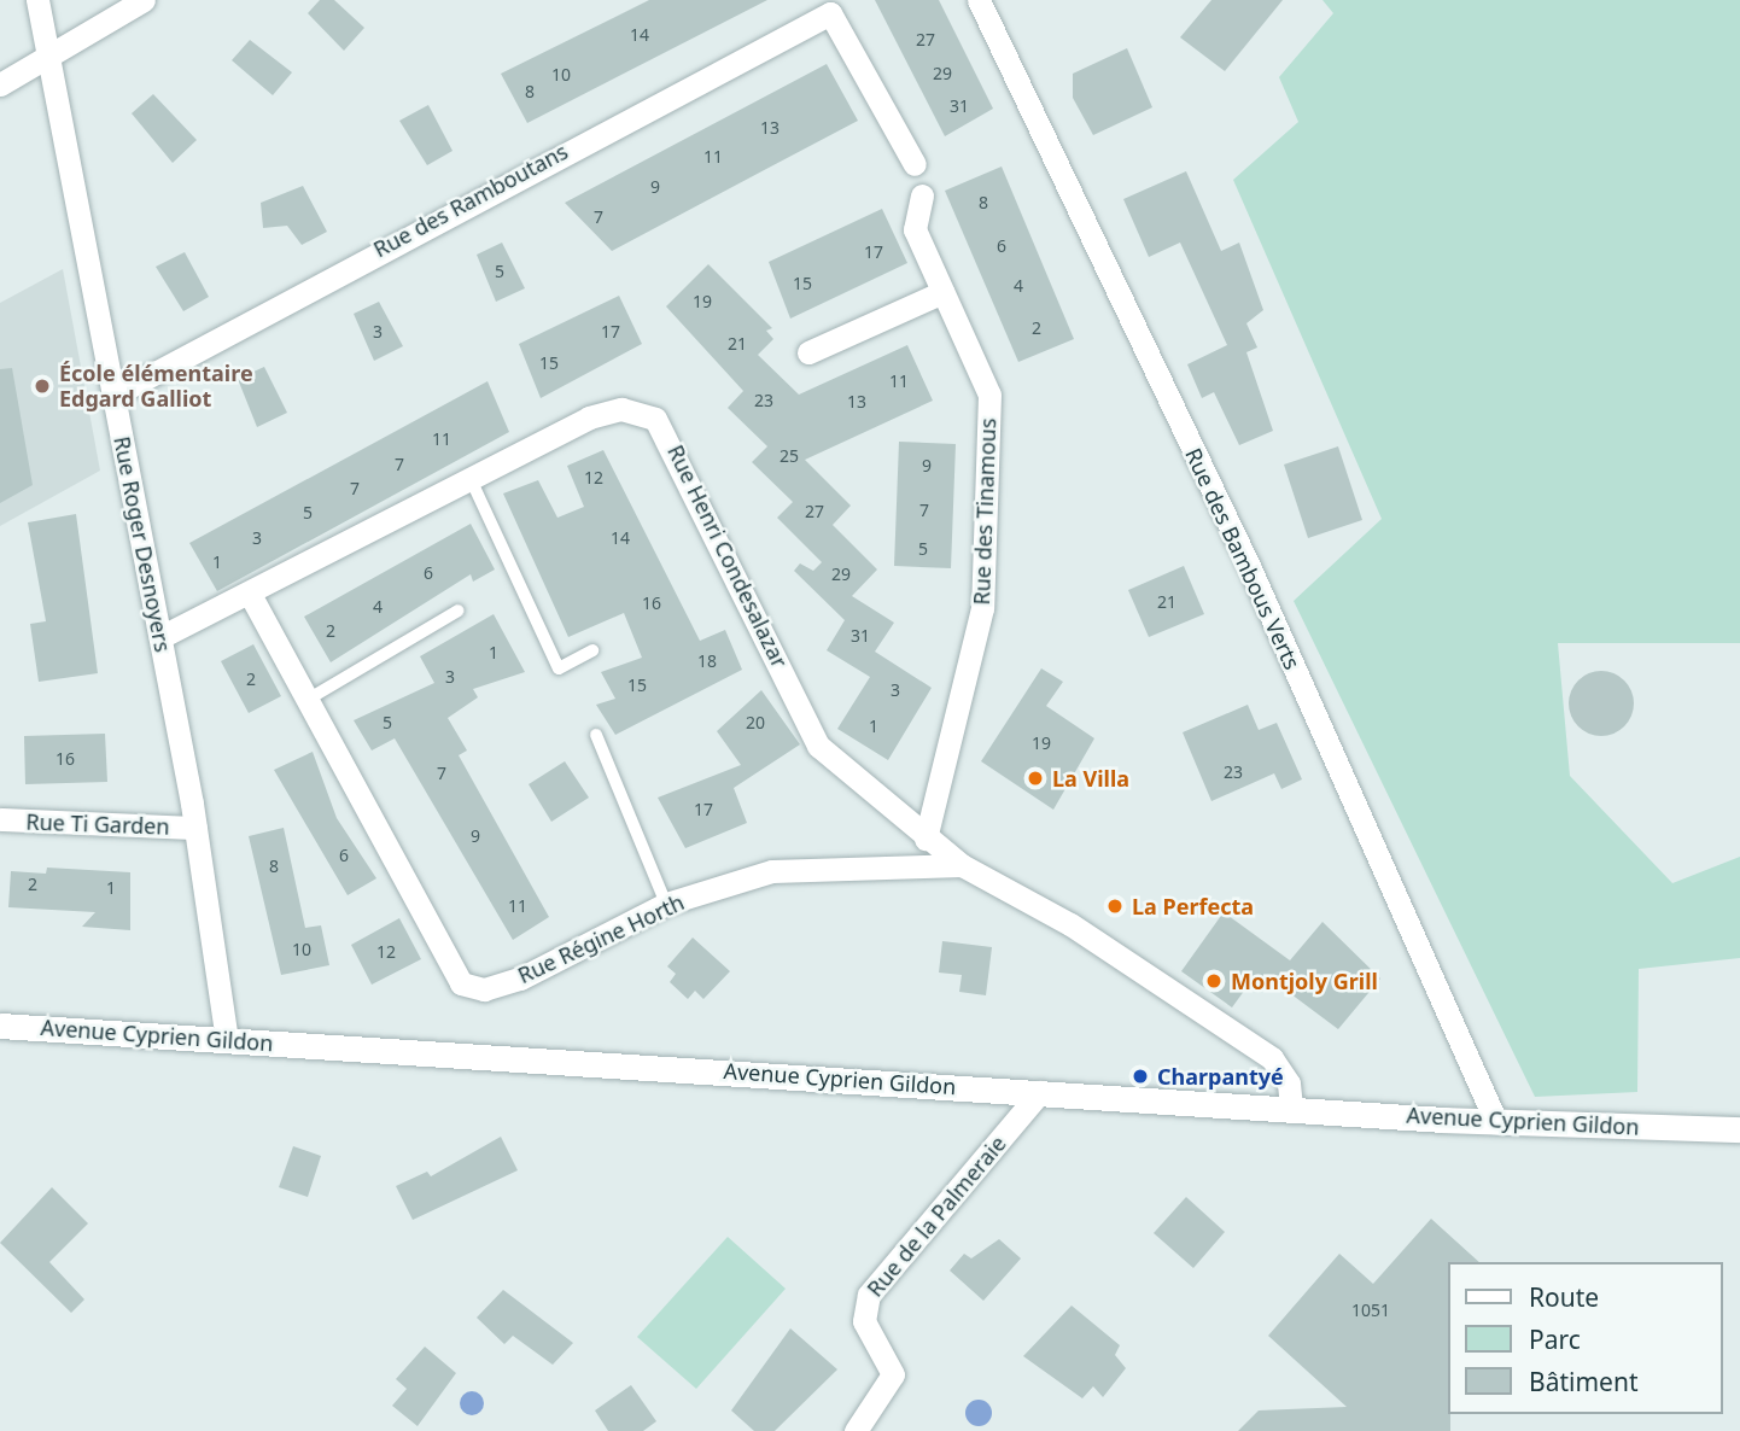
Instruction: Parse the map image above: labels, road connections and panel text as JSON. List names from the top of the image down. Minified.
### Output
{"streets":{"street":["Rue des Ramboutans","Rue des Tinamous","Rue Roger Desnoyers","Rue Henri Condesalazar","Rue des Bambous Verts","Rue Ti Garden","Rue Régine Horth","Avenue Cyprien Gildon","Rue de la Palmeraie"]},"crossings":[["Rue des Ramboutans","Rue Roger Desnoyers"],["Rue des Tinamous","Rue Henri Condesalazar"],["Rue Roger Desnoyers","Rue Henri Condesalazar"],["Rue Roger Desnoyers","Rue Ti Garden"],["Rue Roger Desnoyers","Avenue Cyprien Gildon"],["Rue Henri Condesalazar","Rue Régine Horth"],["Rue des Bambous Verts","Avenue Cyprien Gildon"],["Avenue Cyprien Gildon","Rue de la Palmeraie"]],"places":["École élémentaire Edgard Galliot","La Villa","La Perfecta","Montjoly Grill","Charpantyé"],"house_numbers":["14","27","29","10","8","31","13","11","9","8","7","6","17","5","15","4","19","2","3","17","21","15","11","23","13","11","25","7","9","12","7","7","27","5","3","14","5","1","6","29","21","16","4","2","31","1","18","3","2","15","3","5","20","1","19","16","23","7","17","9","6","8","2","1","11","10","12","1051"],"legend":["Route","Parc","Bâtiment"]}
